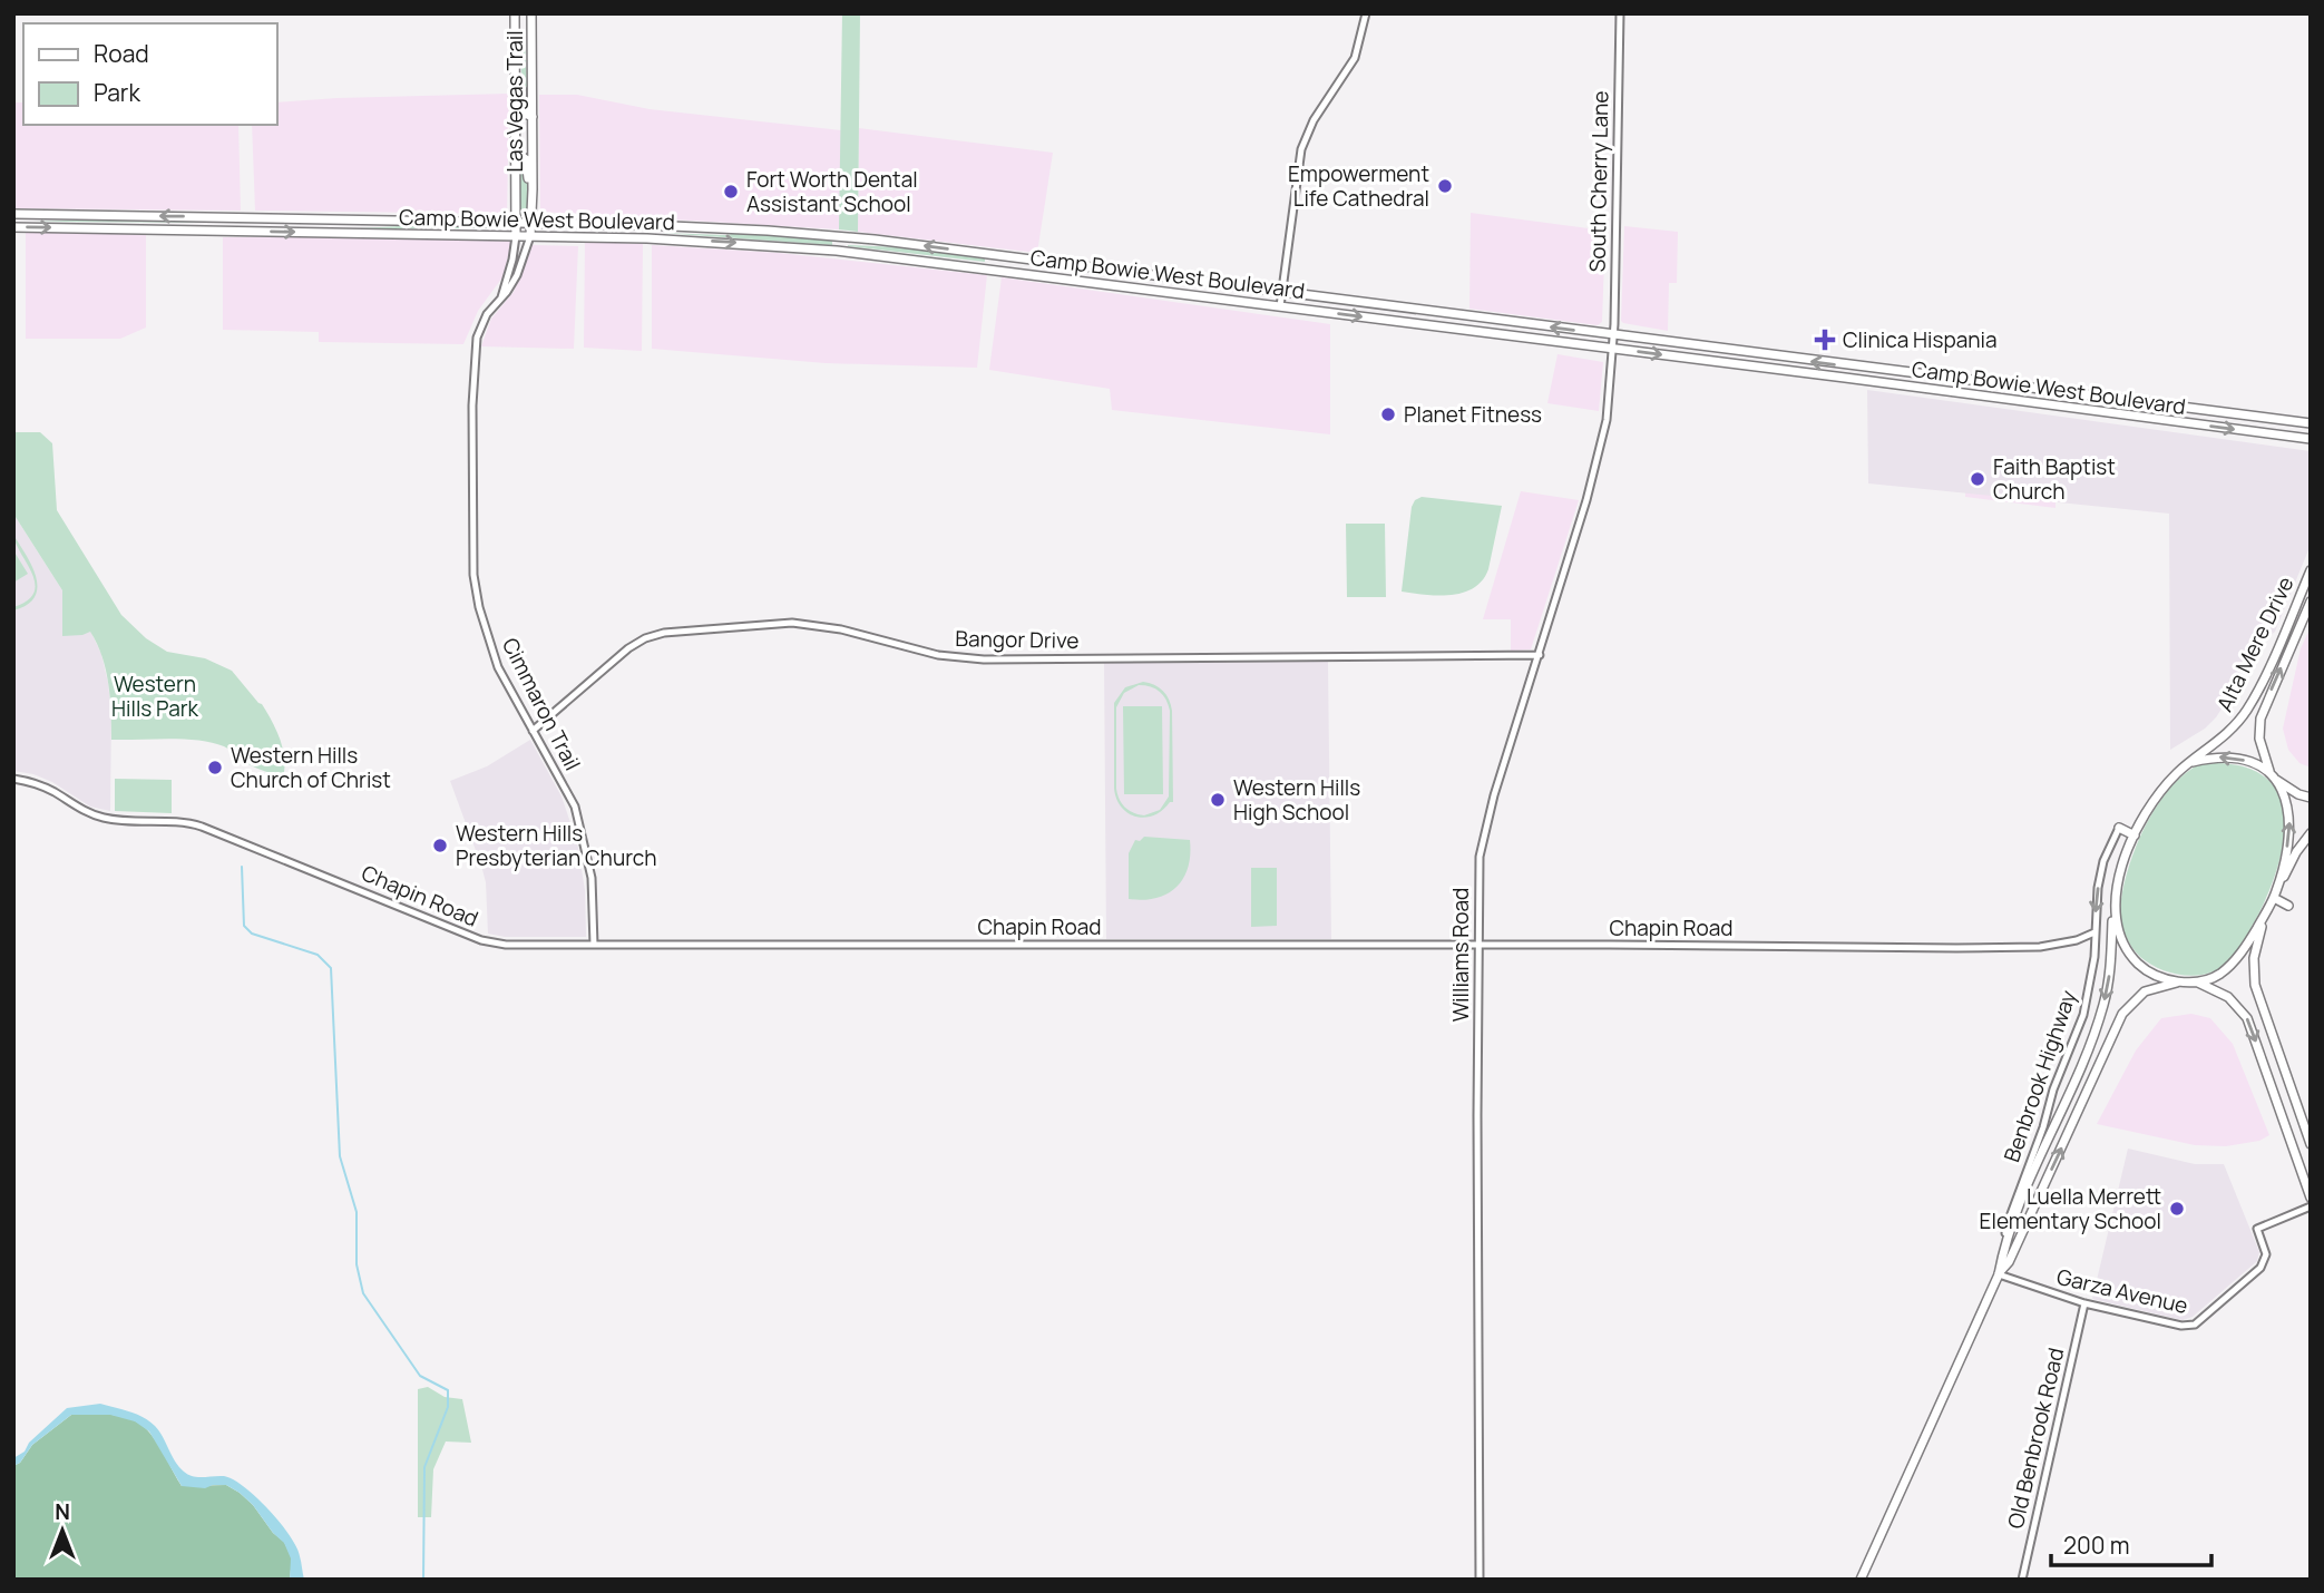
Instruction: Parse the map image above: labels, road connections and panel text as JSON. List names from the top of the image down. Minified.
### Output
{"streets":{"main road":["Las Vegas Trail","Camp Bowie West Boulevard","Alta Mere Drive","Benbrook Highway"],"street":["South Cherry Lane","Bangor Drive","Cimmaron Trail","Chapin Road","Williams Road","Garza Avenue","Old Benbrook Road"]},"crossings":[["Las Vegas Trail","Camp Bowie West Boulevard"],["Las Vegas Trail","Cimmaron Trail"],["South Cherry Lane","Camp Bowie West Boulevard"],["South Cherry Lane","Williams Road"],["Camp Bowie West Boulevard","Cimmaron Trail"],["Camp Bowie West Boulevard","Williams Road"],["Bangor Drive","Cimmaron Trail"],["Bangor Drive","Williams Road"],["Alta Mere Drive","Benbrook Highway"],["Cimmaron Trail","Chapin Road"],["Chapin Road","Williams Road"],["Chapin Road","Benbrook Highway"],["Benbrook Highway","Garza Avenue"],["Garza Avenue","Old Benbrook Road"]],"parks":["Western Hills Park"],"places":{"other":["Empowerment Life Cathedral","Fort Worth Dental Assistant School","Planet Fitness","Faith Baptist Church","Western Hills Church of Christ","Western Hills High School","Western Hills Presbyterian Church","Luella Merrett Elementary School"],"health":["Clinica Hispania"]},"legend":["Road","Park"],"scale_bar":"200 m","north":"top"}
